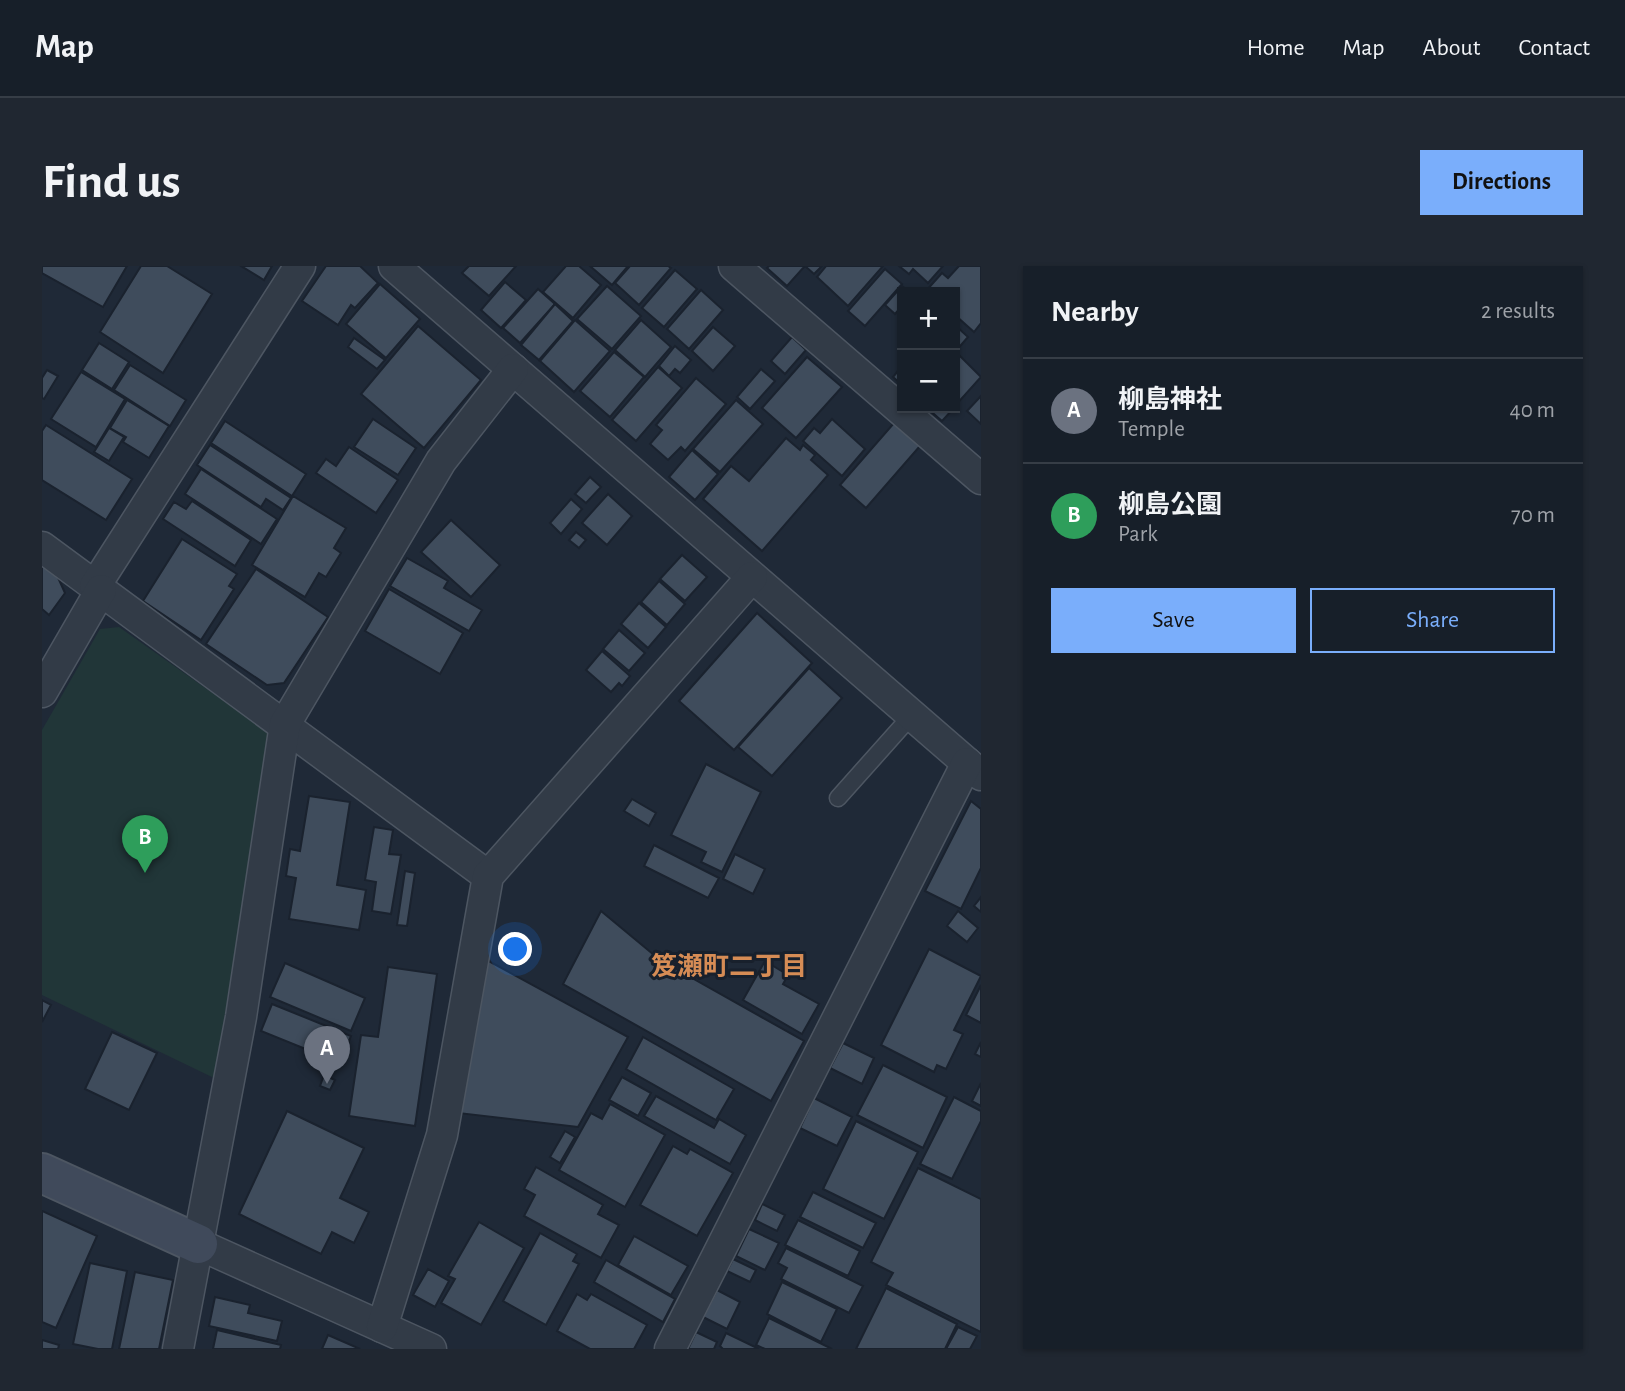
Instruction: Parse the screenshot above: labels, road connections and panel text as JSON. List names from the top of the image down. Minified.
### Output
{"districts":["笈瀬町二丁目"],"page":{"header":"Map","nav":["Home","Map","About","Contact"],"buttons":["Directions",["Save","Share"]],"title":"Find us","heading":["Nearby","2 results"],"map_buttons":["+","−"],"list":[{"mark":"A","name":"柳島神社","note":"Temple","value":"40 m"},{"mark":"B","name":"柳島公園","note":"Park","value":"70 m"}],"pins":["B","A"]}}
